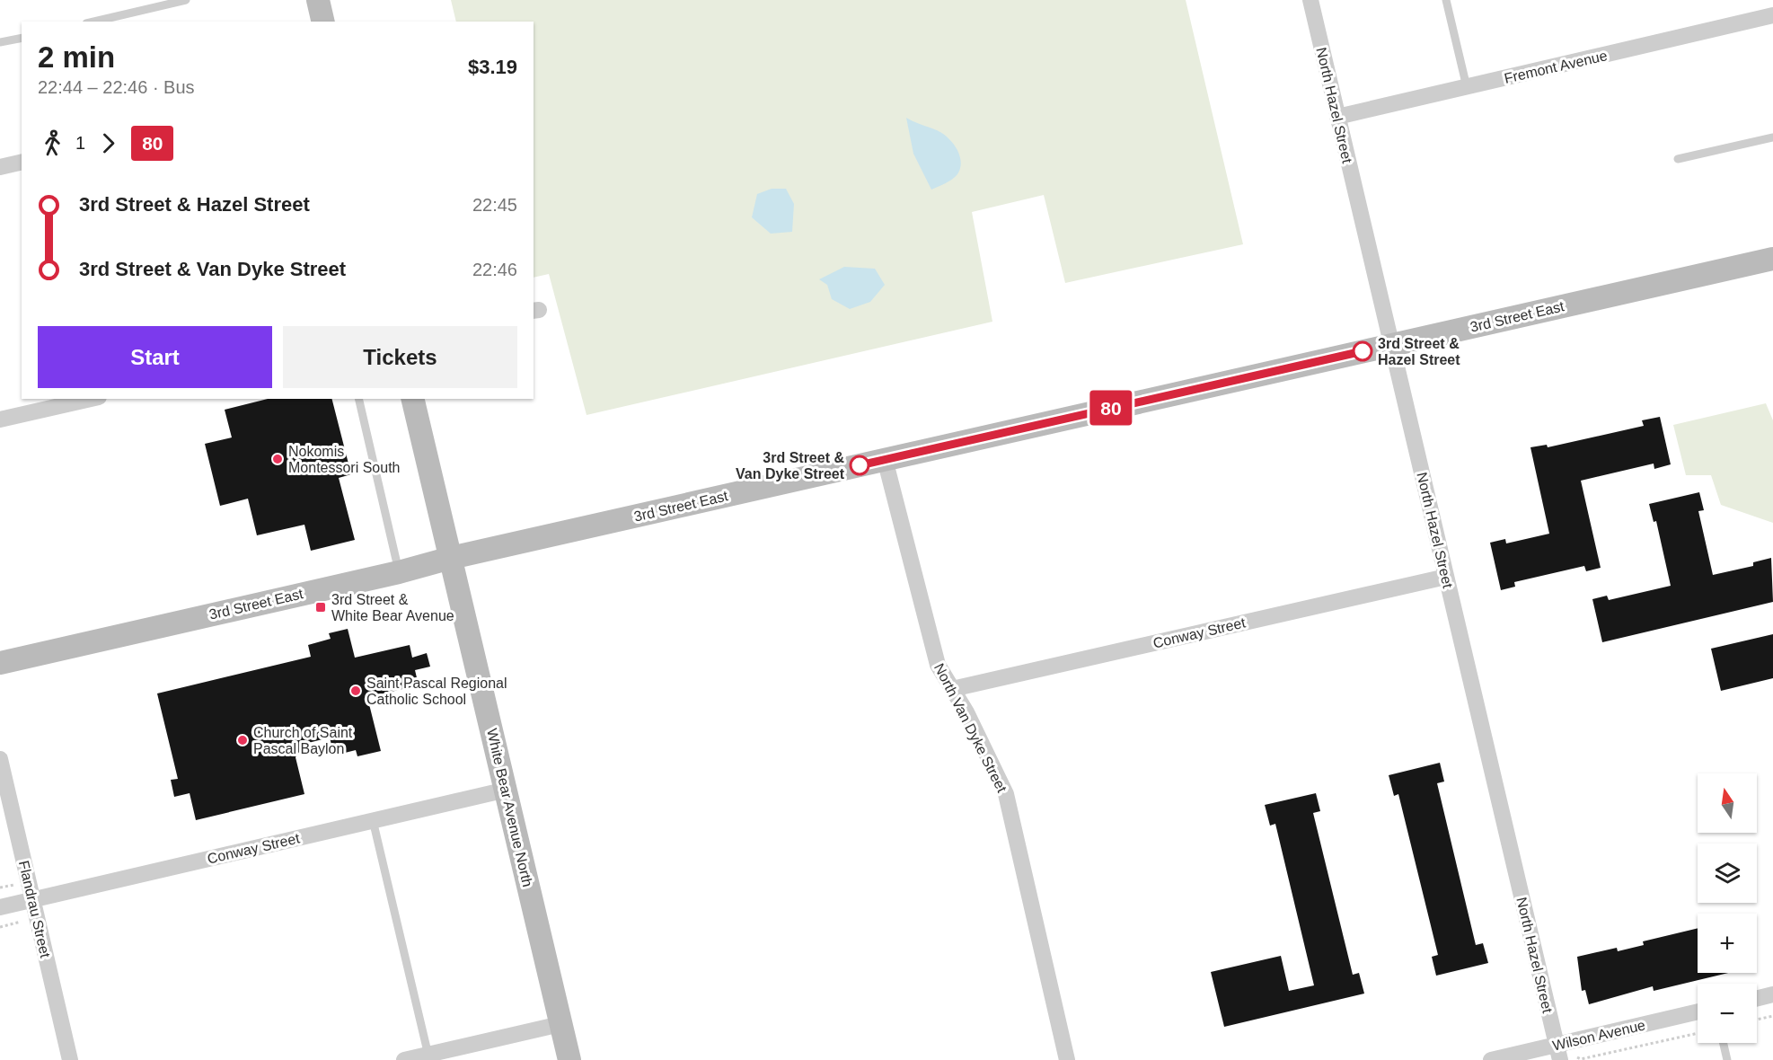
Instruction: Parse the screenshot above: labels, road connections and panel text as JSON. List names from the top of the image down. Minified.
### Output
{"streets":{"street":["Fremont Avenue","North Hazel Street","3rd Street East","Conway Street","North Van Dyke Street","White Bear Avenue North","Flandrau Street","Wilson Avenue"]},"crossings":[["Fremont Avenue","North Hazel Street"],["North Hazel Street","3rd Street East"],["North Hazel Street","Conway Street"],["North Hazel Street","Wilson Avenue"],["3rd Street East","North Van Dyke Street"],["3rd Street East","White Bear Avenue North"],["Conway Street","North Van Dyke Street"],["Conway Street","White Bear Avenue North"],["Conway Street","Flandrau Street"]],"places":{"other":["3rd Street & Hazel Street","Nokomis Montessori South","3rd Street & Van Dyke Street","Saint Pascal Regional Catholic School","Church of Saint Pascal Baylon"],"transit":["3rd Street & White Bear Avenue"]},"lines":["bus line 80"],"north":"top","page":{"on_map":"80","heading":["2 min","22:44 – 22:46 · Bus","$3.19"],"legs":["1","80"],"list":[{"name":"3rd Street & Hazel Street","value":"22:45"},{"name":"3rd Street & Van Dyke Street","value":"22:46"}],"buttons":["Start","Tickets"],"map_buttons":["+","−"]}}
